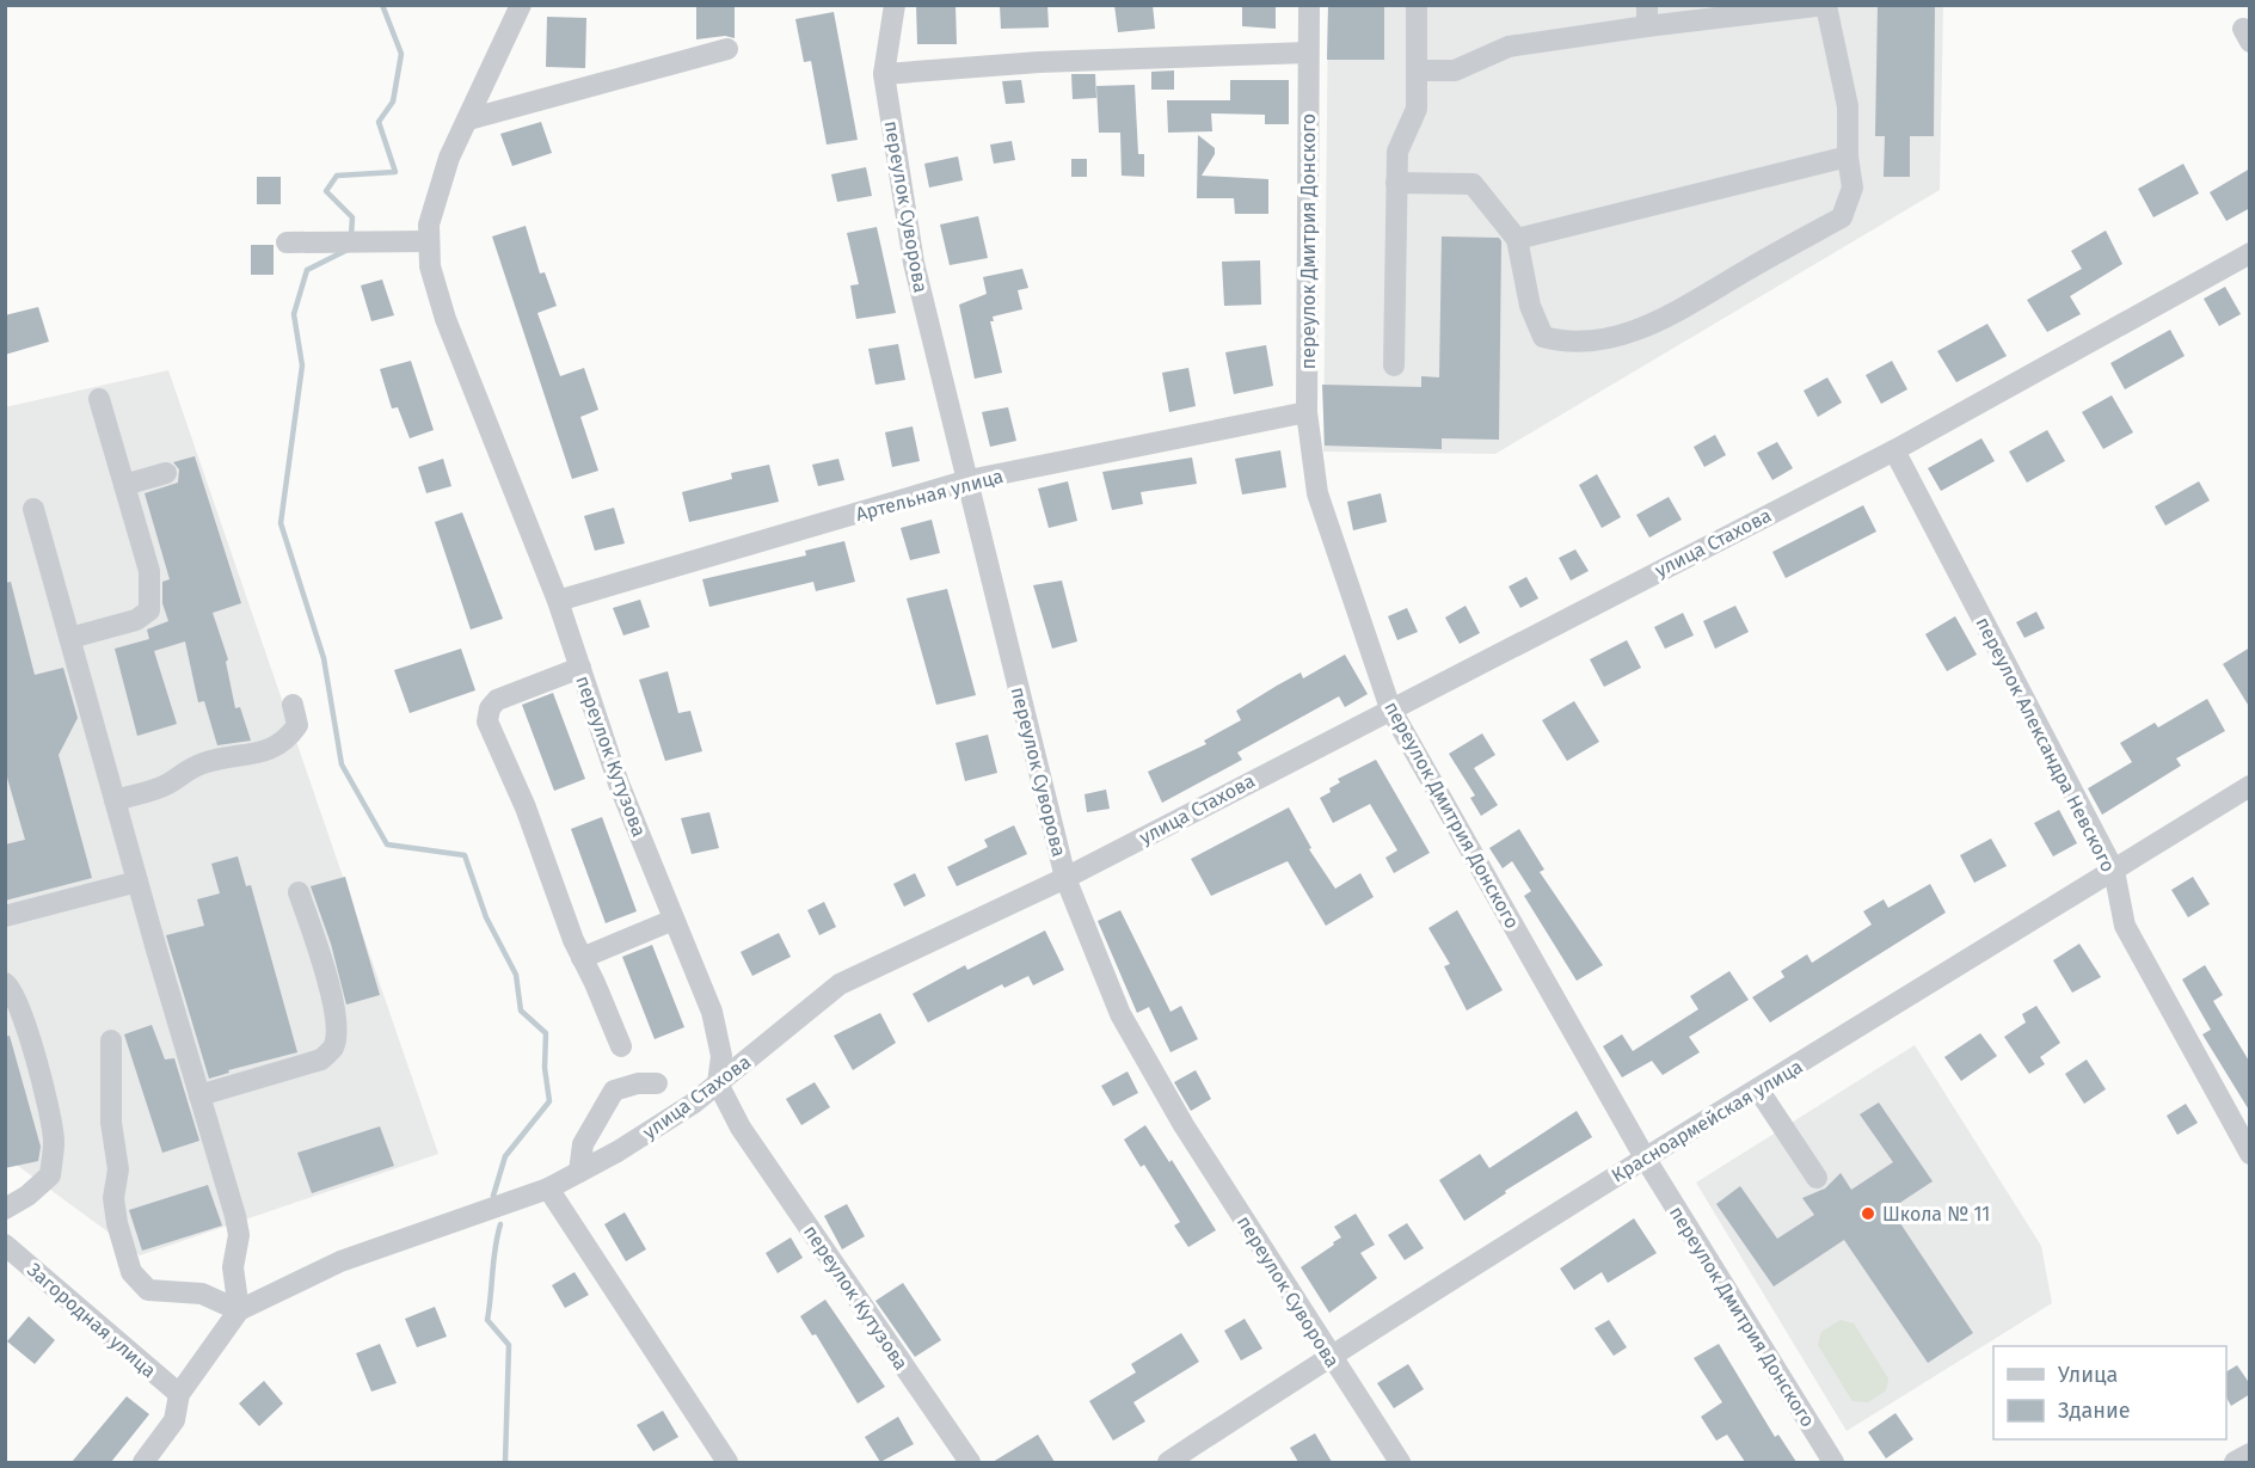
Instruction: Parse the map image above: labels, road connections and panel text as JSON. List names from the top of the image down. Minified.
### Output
{"streets":{"street":["переулок Суворова","переулок Дмитрия Донского","Артельная улица","улица Стахова","переулок Александра Невского","переулок Кутузова","Красноармейская улица","Загородная улица"]},"crossings":[["переулок Суворова","Артельная улица"],["переулок Суворова","улица Стахова"],["переулок Суворова","Красноармейская улица"],["переулок Дмитрия Донского","Артельная улица"],["переулок Дмитрия Донского","улица Стахова"],["переулок Дмитрия Донского","Красноармейская улица"],["Артельная улица","переулок Кутузова"],["улица Стахова","переулок Александра Невского"],["улица Стахова","переулок Кутузова"],["улица Стахова","Загородная улица"],["переулок Александра Невского","Красноармейская улица"]],"places":["Школа № 11"],"legend":["Улица","Здание"]}
